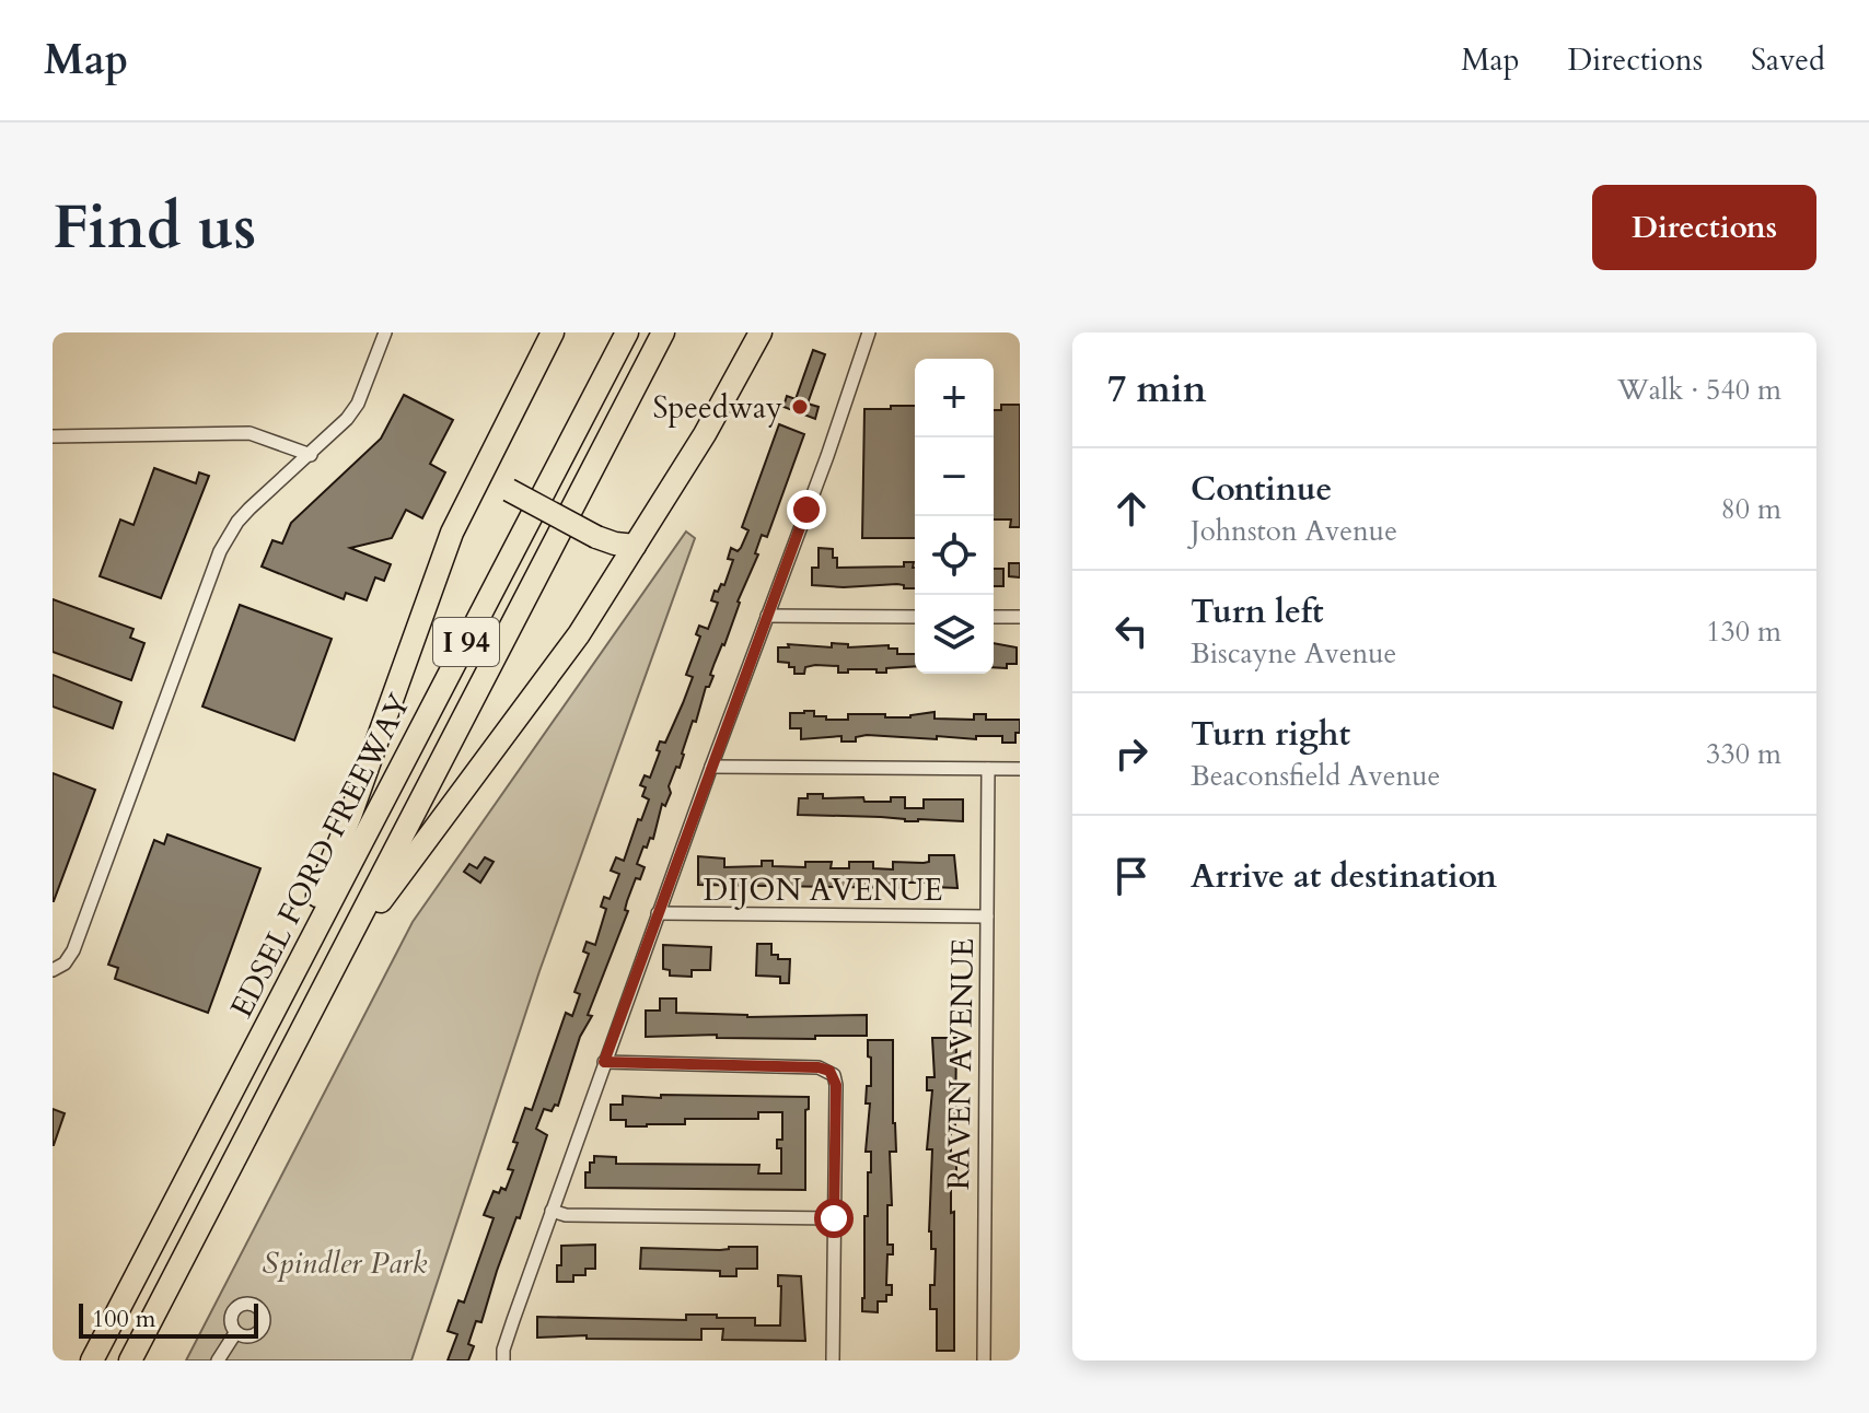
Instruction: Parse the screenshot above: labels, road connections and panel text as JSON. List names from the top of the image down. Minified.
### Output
{"streets":{"highway":["I 94","EDSEL FORD FREEWAY"],"street":["DIJON AVENUE","RAVEN AVENUE"]},"crossings":[["DIJON AVENUE","RAVEN AVENUE"]],"parks":["Spindler Park"],"places":["Speedway"],"scale_bar":"100 m","page":{"header":"Map","nav":["Map","Directions","Saved"],"buttons":"Directions","title":"Find us","heading":["7 min","Walk · 540 m"],"map_buttons":["+","−"],"list":[["Continue","Johnston Avenue","80 m"],["Turn left","Biscayne Avenue","130 m"],["Turn right","Beaconsfield Avenue","330 m"],"Arrive at destination"],"scale":"100 m"}}
